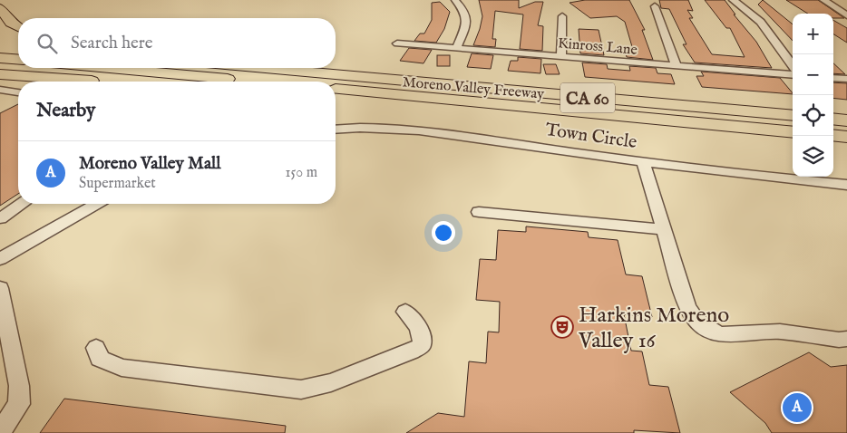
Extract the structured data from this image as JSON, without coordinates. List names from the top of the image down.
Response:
{
  "streets": {
    "highway": ["Moreno Valley Freeway", "CA 60"],
    "street": ["Kinross Lane", "Town Circle"]
  },
  "places": {
    "theatre": ["Harkins Moreno Valley 16"]
  },
  "page": {
    "map_buttons": ["+", "−"],
    "search": "Search here",
    "heading": "Nearby",
    "list": [
      {
        "mark": "A",
        "name": "Moreno Valley Mall",
        "note": "Supermarket",
        "value": "150 m"
      }
    ],
    "pins": "A"
  }
}
